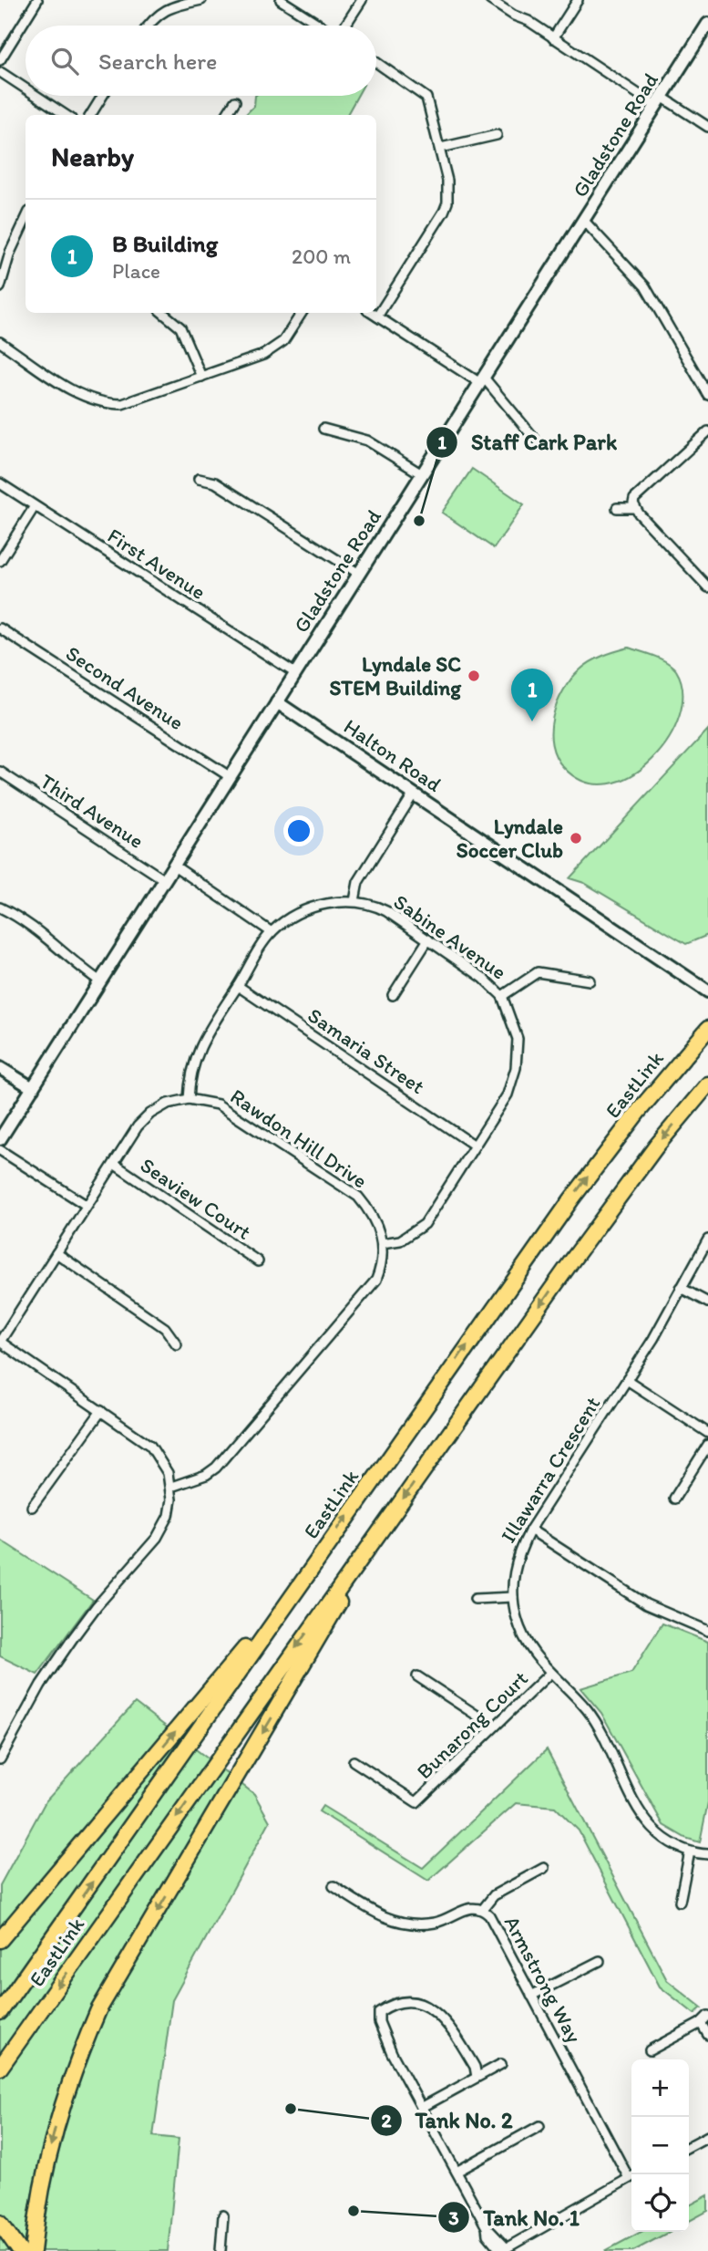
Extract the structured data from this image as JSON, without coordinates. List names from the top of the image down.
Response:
{
  "streets": {
    "highway": ["EastLink"],
    "main road": ["Gladstone Road", "Halton Road"],
    "street": [
      "First Avenue",
      "Second Avenue",
      "Third Avenue",
      "Sabine Avenue",
      "Samaria Street",
      "Rawdon Hill Drive",
      "Seaview Court",
      "Illawarra Crescent",
      "Bunarong Court",
      "Armstrong Way"
    ]
  },
  "crossings": [
    ["Gladstone Road", "First Avenue"],
    ["Gladstone Road", "Second Avenue"],
    ["Gladstone Road", "Halton Road"],
    ["Gladstone Road", "Third Avenue"],
    ["Sabine Avenue", "Samaria Street"],
    ["Sabine Avenue", "Rawdon Hill Drive"],
    ["Illawarra Crescent", "Bunarong Court"]
  ],
  "places": [
    "Staff Cark Park",
    "Lyndale SC STEM Building",
    "Lyndale Soccer Club",
    "Tank No. 2",
    "Tank No. 1"
  ],
  "page": {
    "search": "Search here",
    "heading": "Nearby",
    "list": [
      {
        "mark": "1",
        "name": "B Building",
        "note": "Place",
        "value": "200 m"
      }
    ],
    "pins": "1",
    "map_buttons": ["+", "−"]
  }
}
